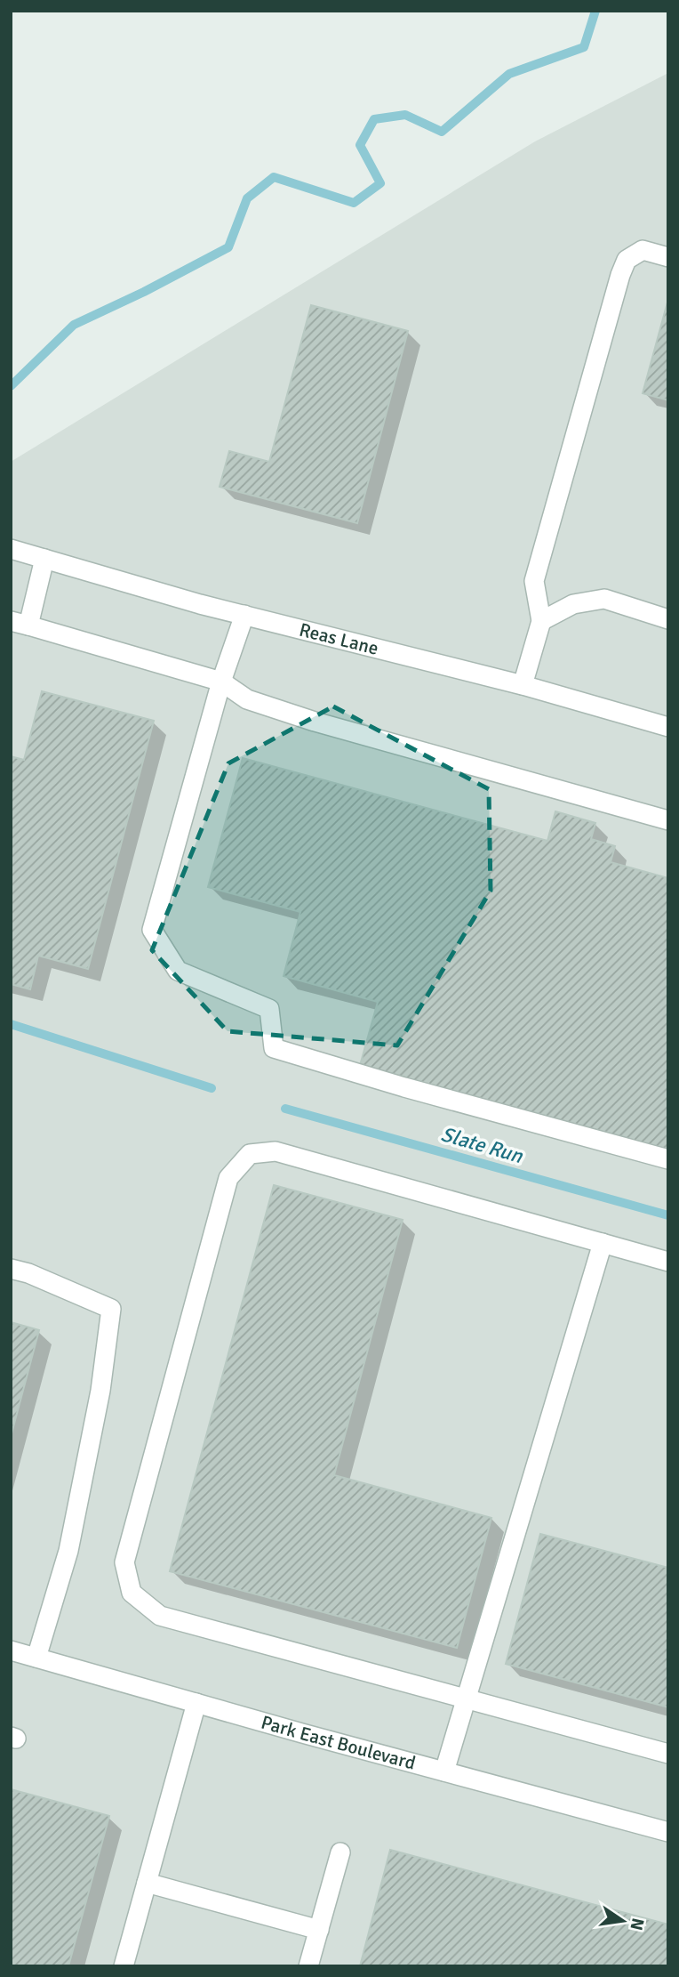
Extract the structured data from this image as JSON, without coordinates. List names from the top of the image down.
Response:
{
  "streets": {
    "street": ["Reas Lane", "Park East Boulevard"]
  },
  "water": ["Slate Run"],
  "north": "right"
}
